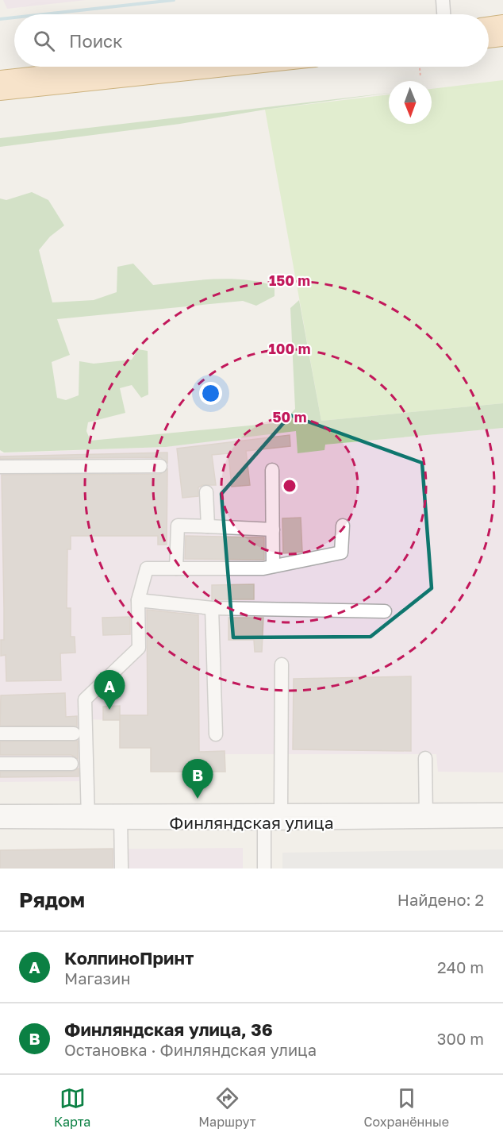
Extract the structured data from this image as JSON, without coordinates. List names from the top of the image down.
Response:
{
  "streets": {
    "street": ["Финляндская улица"]
  },
  "north": "bottom",
  "page": {
    "search": "Поиск",
    "pins": ["A", "B"],
    "heading": ["Рядом", "Найдено: 2"],
    "list": [
      {
        "mark": "A",
        "name": "КолпиноПринт",
        "note": "Магазин",
        "value": "240 m"
      },
      {
        "mark": "B",
        "name": "Финляндская улица, 36",
        "note": "Остановка · Финляндская улица",
        "value": "300 m"
      }
    ],
    "nav": ["Карта", "Маршрут", "Сохранённые"]
  },
  "rings": ["150 m", "100 m", "50 m"]
}
